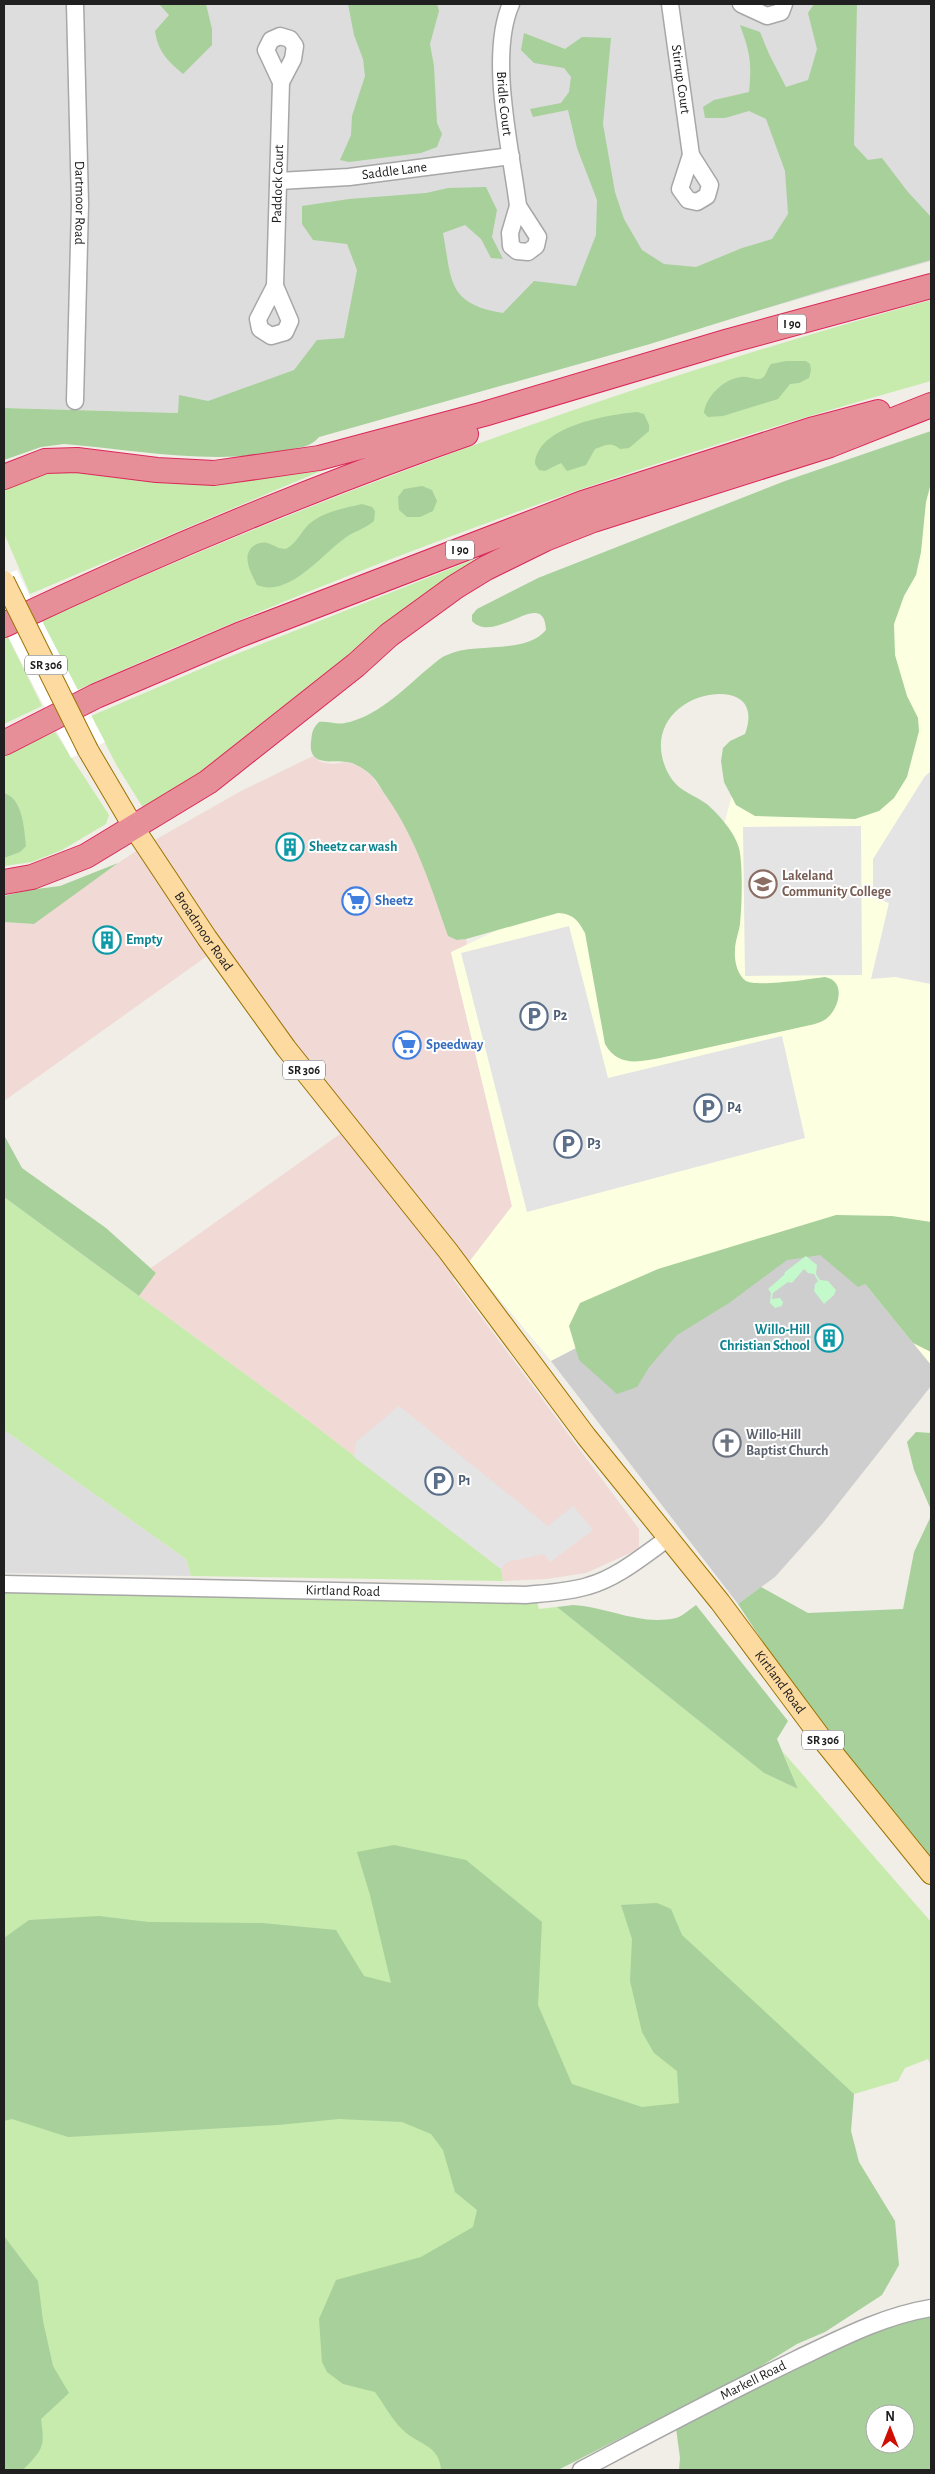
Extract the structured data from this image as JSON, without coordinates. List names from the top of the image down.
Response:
{
  "streets": {
    "highway": ["I 90"],
    "main road": ["SR 306", "Broadmoor Road", "Kirtland Road"],
    "street": [
      "Stirrup Court",
      "Bridle Court",
      "Saddle Lane",
      "Paddock Court",
      "Dartmoor Road",
      "Markell Road"
    ]
  },
  "crossings": [
    ["Bridle Court", "Saddle Lane"],
    ["Saddle Lane", "Paddock Court"],
    ["Broadmoor Road", "Kirtland Road"]
  ],
  "places": {
    "building": ["Sheetz car wash", "Empty", "Willo-Hill Christian School"],
    "school or university": ["Lakeland Community College"],
    "supermarket": ["Sheetz", "Speedway"],
    "parking": [
      "P2",
      "P4",
      "P3",
      "P1"
    ],
    "church": ["Willo-Hill Baptist Church"]
  },
  "north": "top"
}
